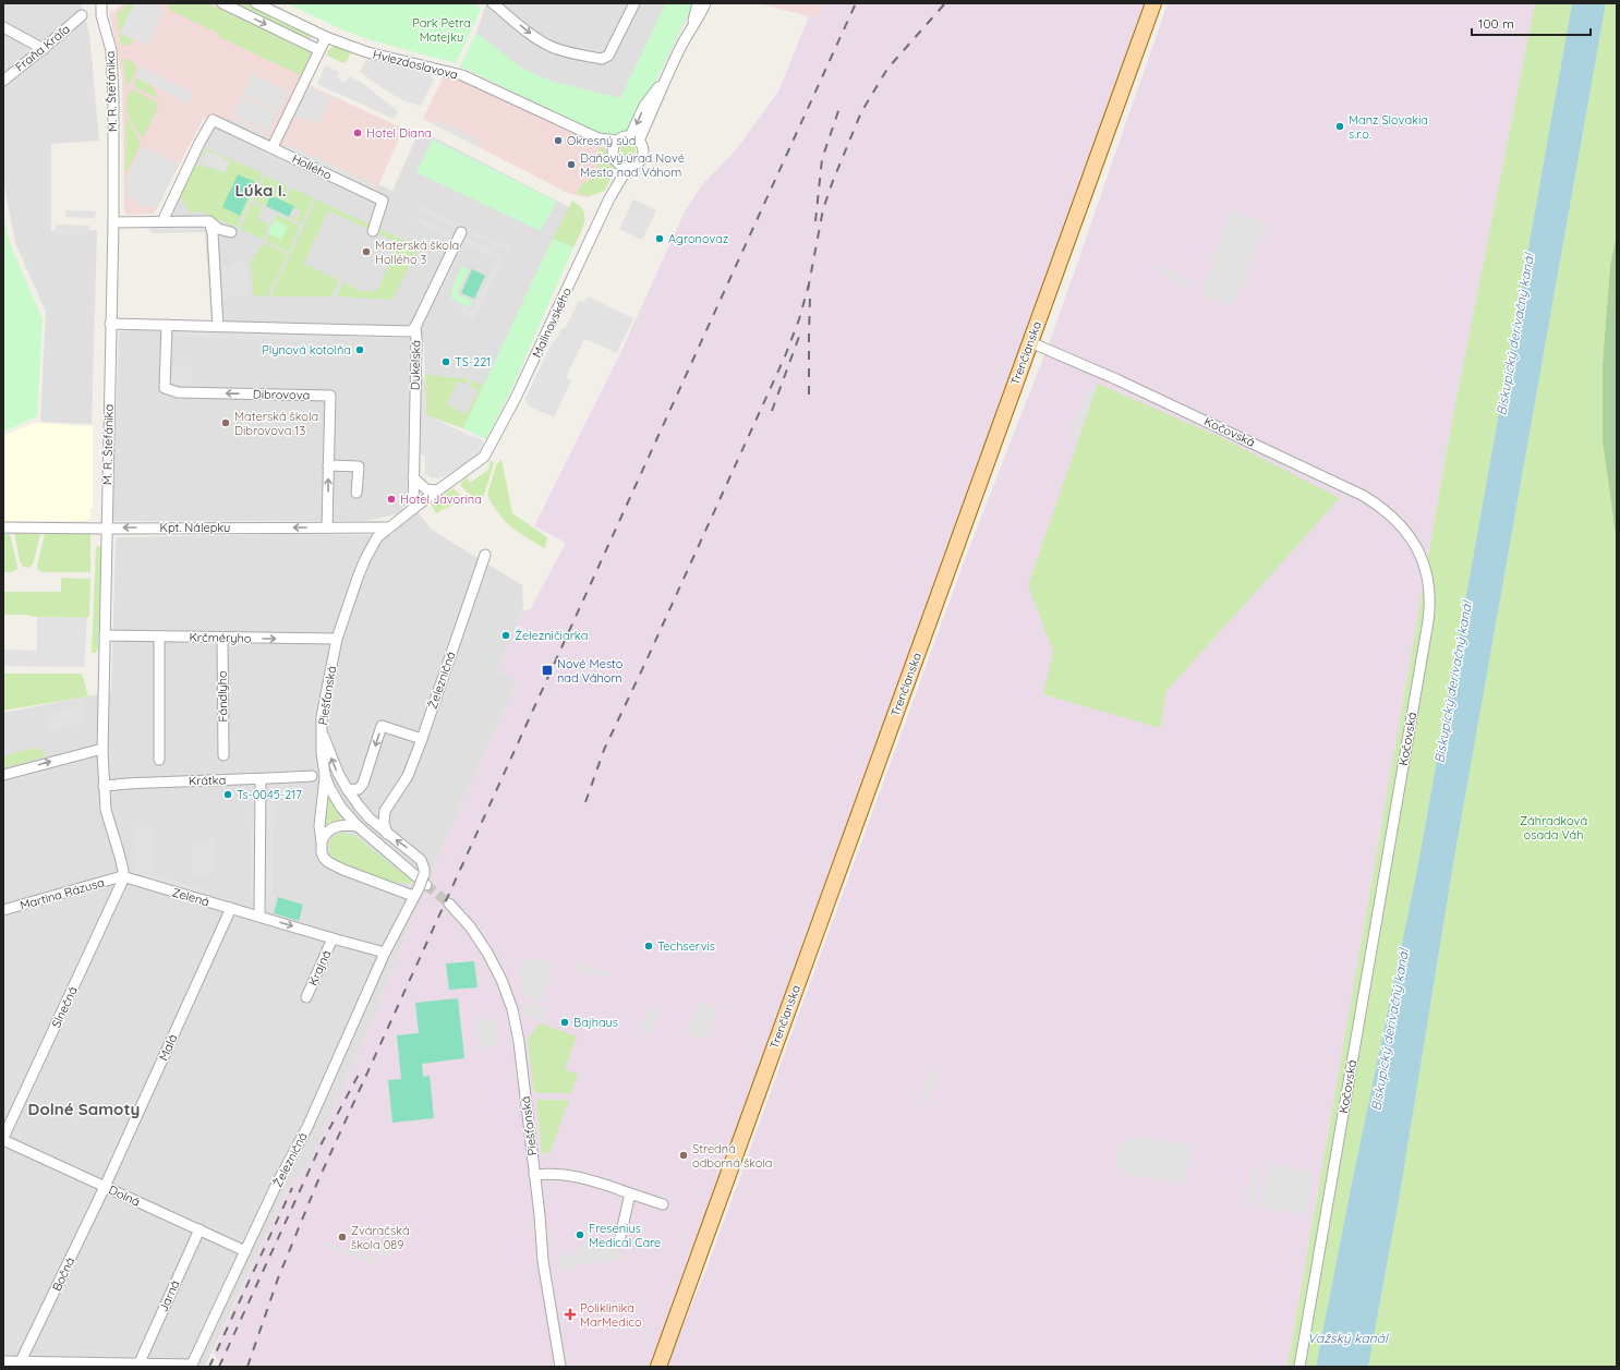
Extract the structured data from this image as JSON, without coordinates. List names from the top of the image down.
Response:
{
  "streets": {
    "main road": ["Trenčianska"],
    "street": [
      "Fraňa Kráľa",
      "Hviezdoslavova",
      "M. R. Štefánika",
      "Hollého",
      "Malinovského",
      "Dukelská",
      "Dibrovova",
      "Kočovská",
      "Kpt. Nálepku",
      "Krčméryho",
      "Železničná",
      "Piešťanská",
      "Fándlyho",
      "Krátka",
      "Martina Rázusa",
      "Zelená",
      "Krajná",
      "Slnečná",
      "Malá",
      "Dolná",
      "Bočná",
      "Jarná"
    ]
  },
  "crossings": [
    ["Hviezdoslavova", "Malinovského"],
    ["M. R. Štefánika", "Kpt. Nálepku"],
    ["M. R. Štefánika", "Krčméryho"],
    ["M. R. Štefánika", "Krátka"],
    ["M. R. Štefánika", "Martina Rázusa"],
    ["M. R. Štefánika", "Zelená"],
    ["M. R. Štefánika", "Slnečná"],
    ["Malinovského", "Piešťanská"],
    ["Trenčianska", "Kočovská"],
    ["Dukelská", "Piešťanská"],
    ["Dibrovova", "Kpt. Nálepku"],
    ["Kpt. Nálepku", "Piešťanská"],
    ["Krčméryho", "Piešťanská"],
    ["Krčméryho", "Fándlyho"],
    ["Železničná", "Piešťanská"],
    ["Železničná", "Zelená"],
    ["Železničná", "Dolná"],
    ["Martina Rázusa", "Zelená"],
    ["Martina Rázusa", "Slnečná"],
    ["Zelená", "Krajná"],
    ["Zelená", "Slnečná"],
    ["Zelená", "Malá"],
    ["Slnečná", "Dolná"],
    ["Malá", "Dolná"],
    ["Malá", "Bočná"],
    ["Dolná", "Bočná"],
    ["Dolná", "Jarná"]
  ],
  "one_way": ["Kpt. Nálepku", "Krčméryho"],
  "districts": ["Lúka I.", "Dolné Samoty"],
  "water": ["Biskupický derivačný kanál", "Važský kanál"],
  "parks": ["Park Petra Matejku", "Záhradková osada Váh"],
  "places": {
    "other": [
      "Manz Slovakia s.r.o.",
      "Hotel Diana",
      "Okresný súd",
      "Daňový úrad Nové Mesto nad Váhom",
      "Agronovaz",
      "Materská škola Hollého 3",
      "Plynová kotolňa",
      "TS-221",
      "Materská škola Dibrovova 13",
      "Hotel Javorina",
      "Železničiarka",
      "Ts-0045-217",
      "Techservis",
      "Bajhaus",
      "Stredná odborná škola",
      "Fresenius Medical Care",
      "Zváračská škola 089"
    ],
    "transit": ["Nové Mesto nad Váhom"],
    "health": ["Poliklinika MarMedico"]
  },
  "scale_bar": "100 m"
}
